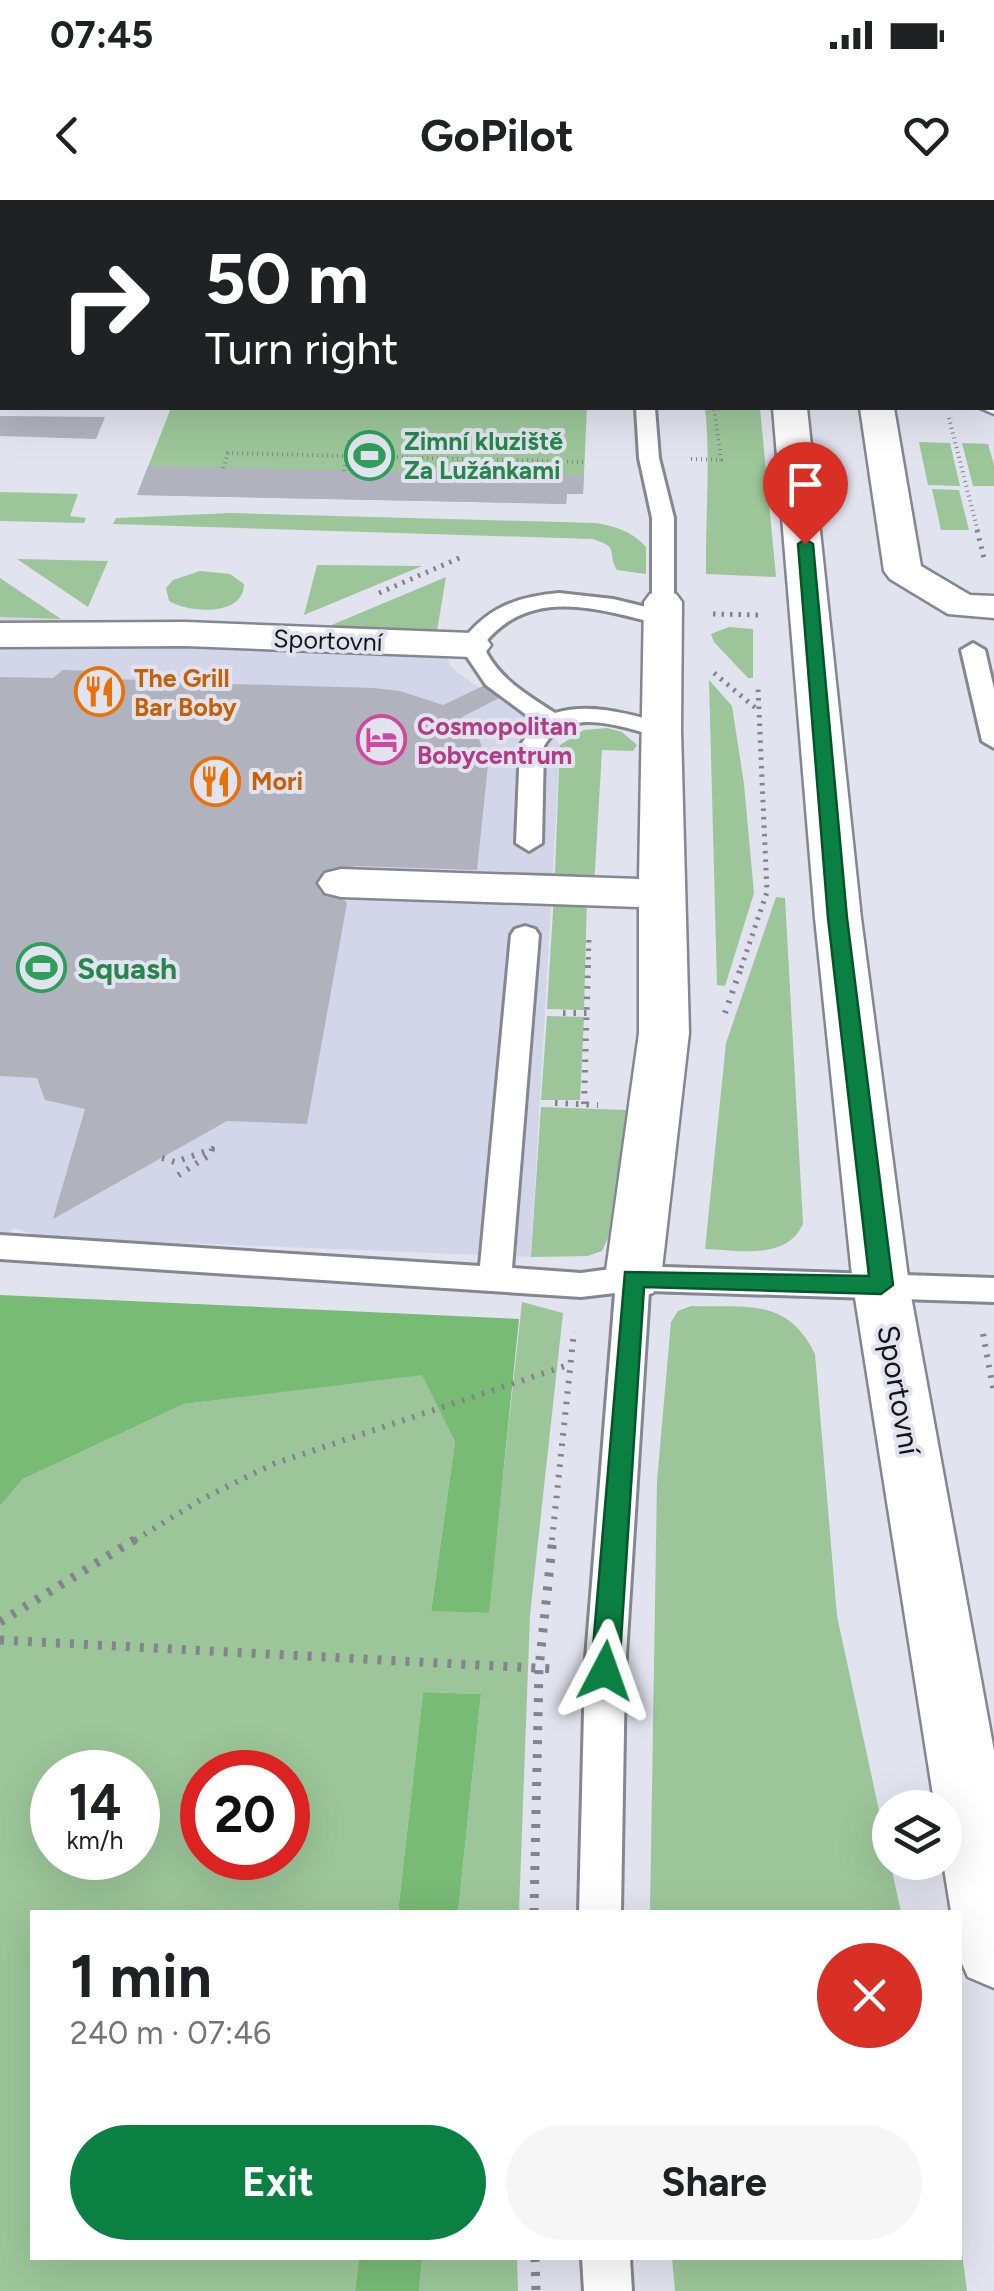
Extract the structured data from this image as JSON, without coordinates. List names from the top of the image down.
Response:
{
  "streets": {
    "street": ["Sportovní"]
  },
  "places": {
    "sports": ["Zimní kluziště Za Lužánkami", "Squash"],
    "restaurant": ["The Grill Bar Boby", "Mori"],
    "hotel": ["Cosmopolitan Bobycentrum"]
  },
  "page": {
    "status": "07:45",
    "header": "GoPilot",
    "turn": ["50 m", "Turn right"],
    "speed": "14 km/h",
    "limit": "20",
    "heading": ["1 min", "240 m · 07:46"],
    "buttons": ["Exit", "Share"]
  }
}
